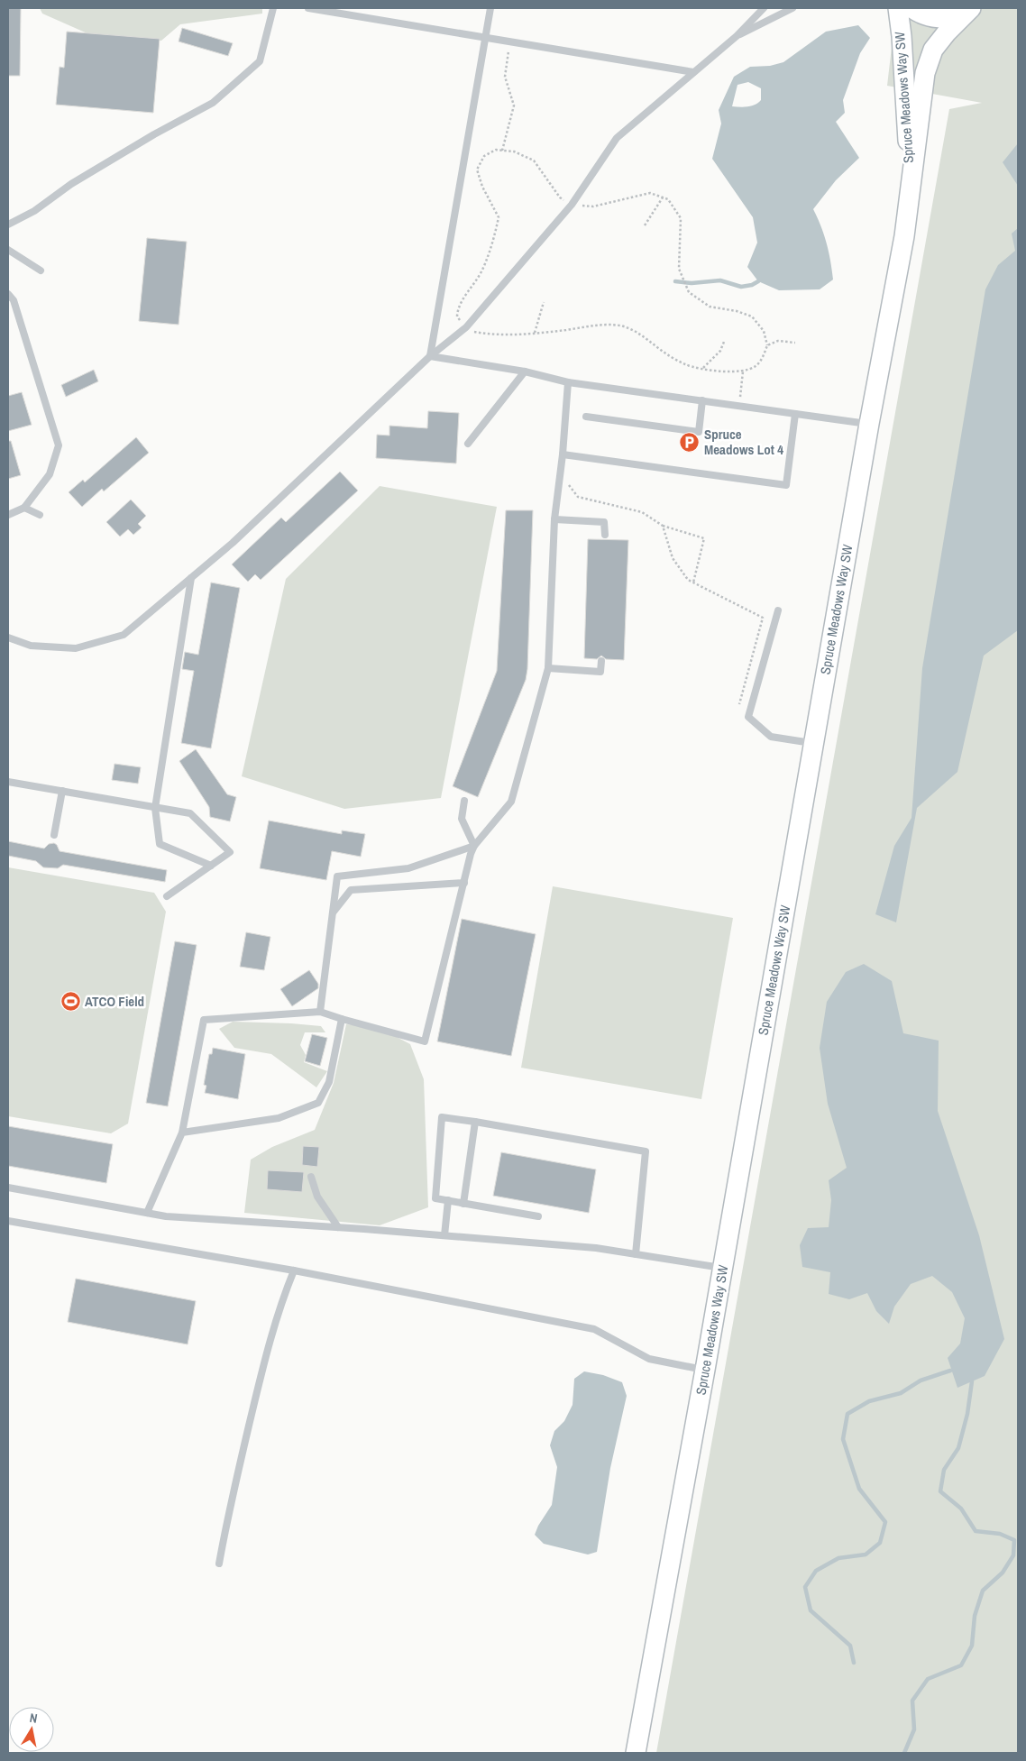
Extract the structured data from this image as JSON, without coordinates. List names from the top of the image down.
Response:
{
  "streets": {
    "main road": ["Spruce Meadows Way SW"]
  },
  "places": {
    "parking": ["Spruce Meadows Lot 4"],
    "sports": ["ATCO Field"]
  },
  "north": "top"
}
